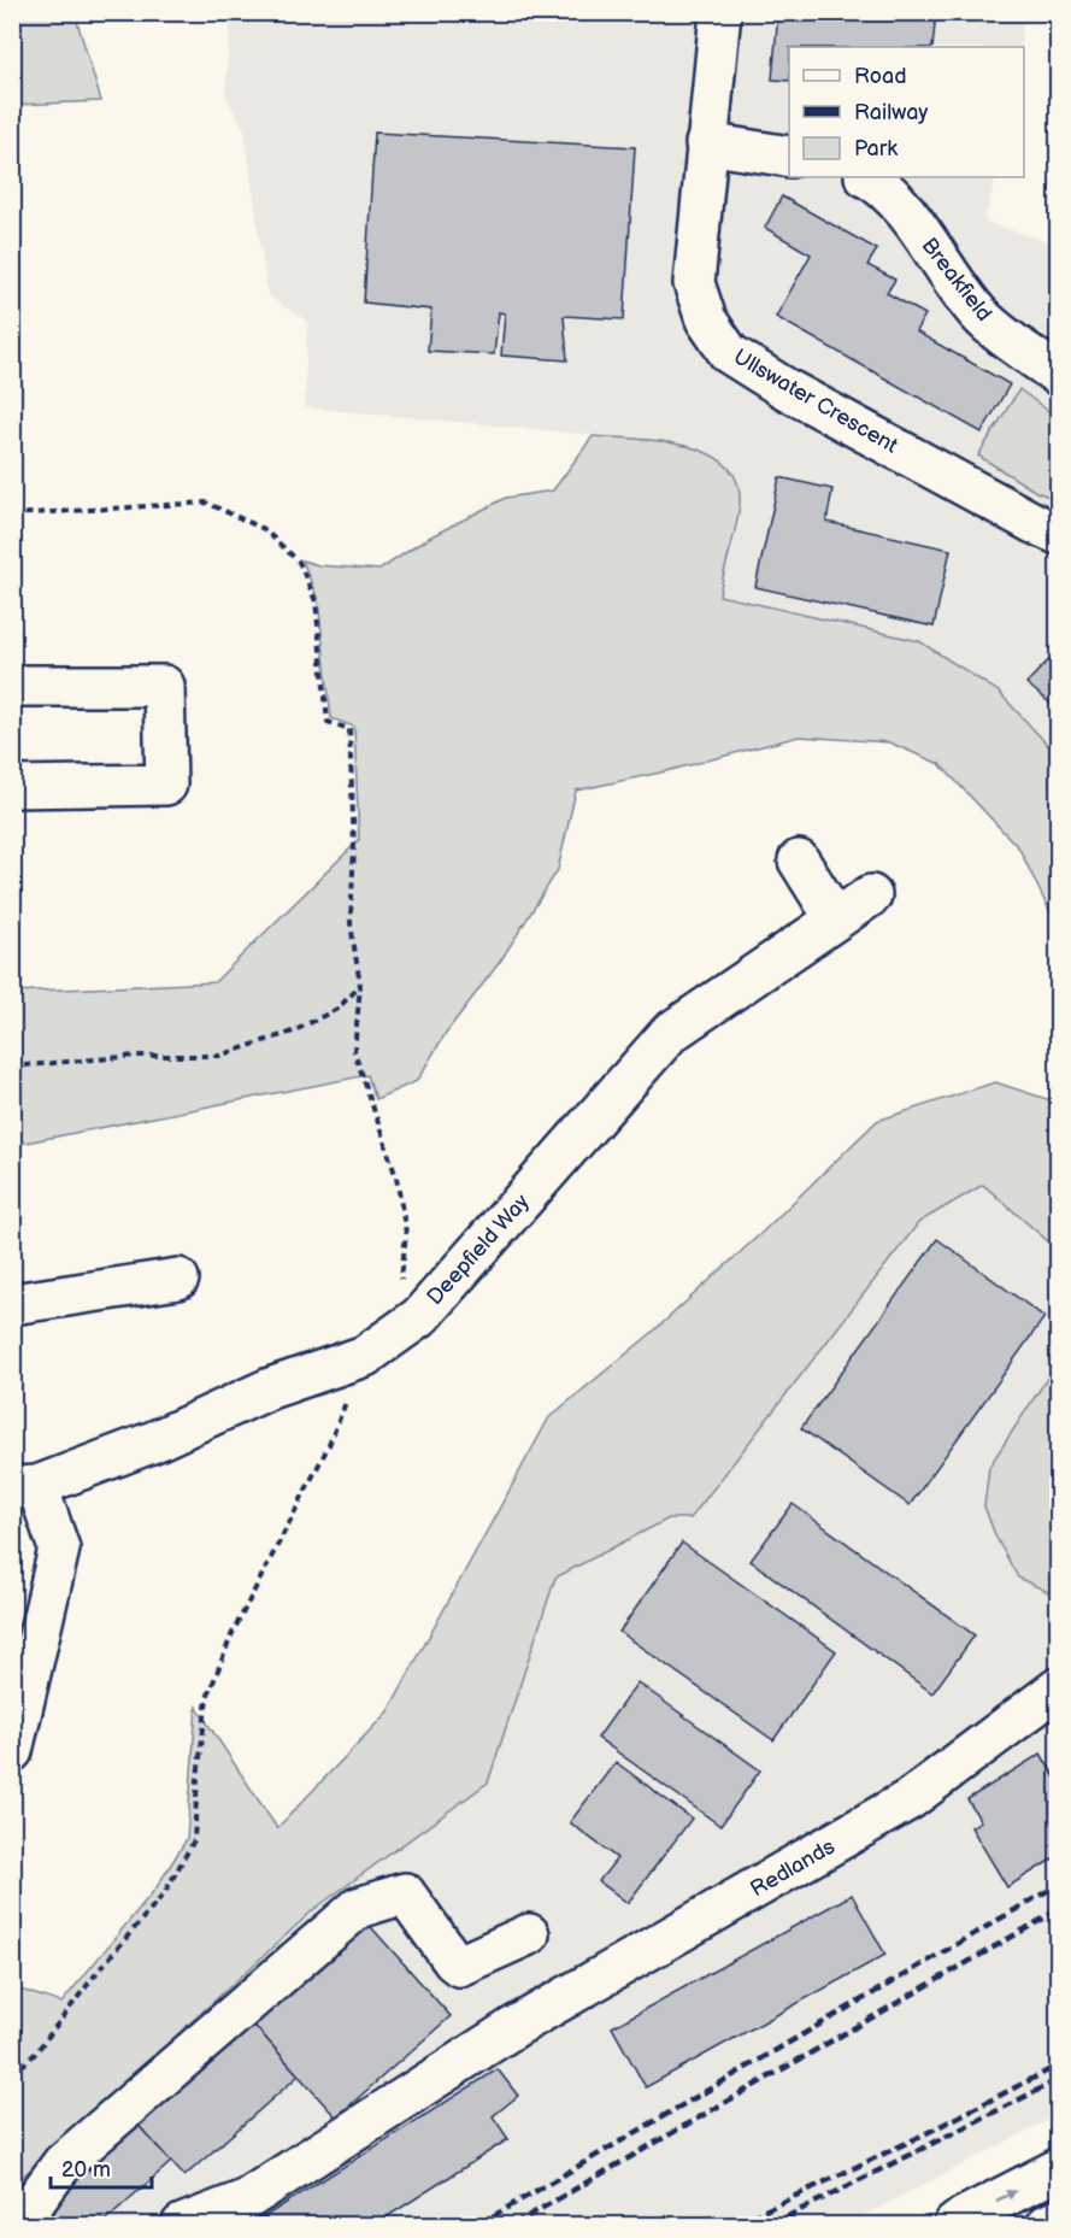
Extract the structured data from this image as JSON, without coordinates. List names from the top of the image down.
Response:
{
  "streets": {
    "main road": [
      "Breakfield",
      "Ullswater Crescent",
      "Deepfield Way",
      "Redlands"
    ]
  },
  "legend": ["Road", "Railway", "Park"],
  "scale_bar": "20 m"
}
